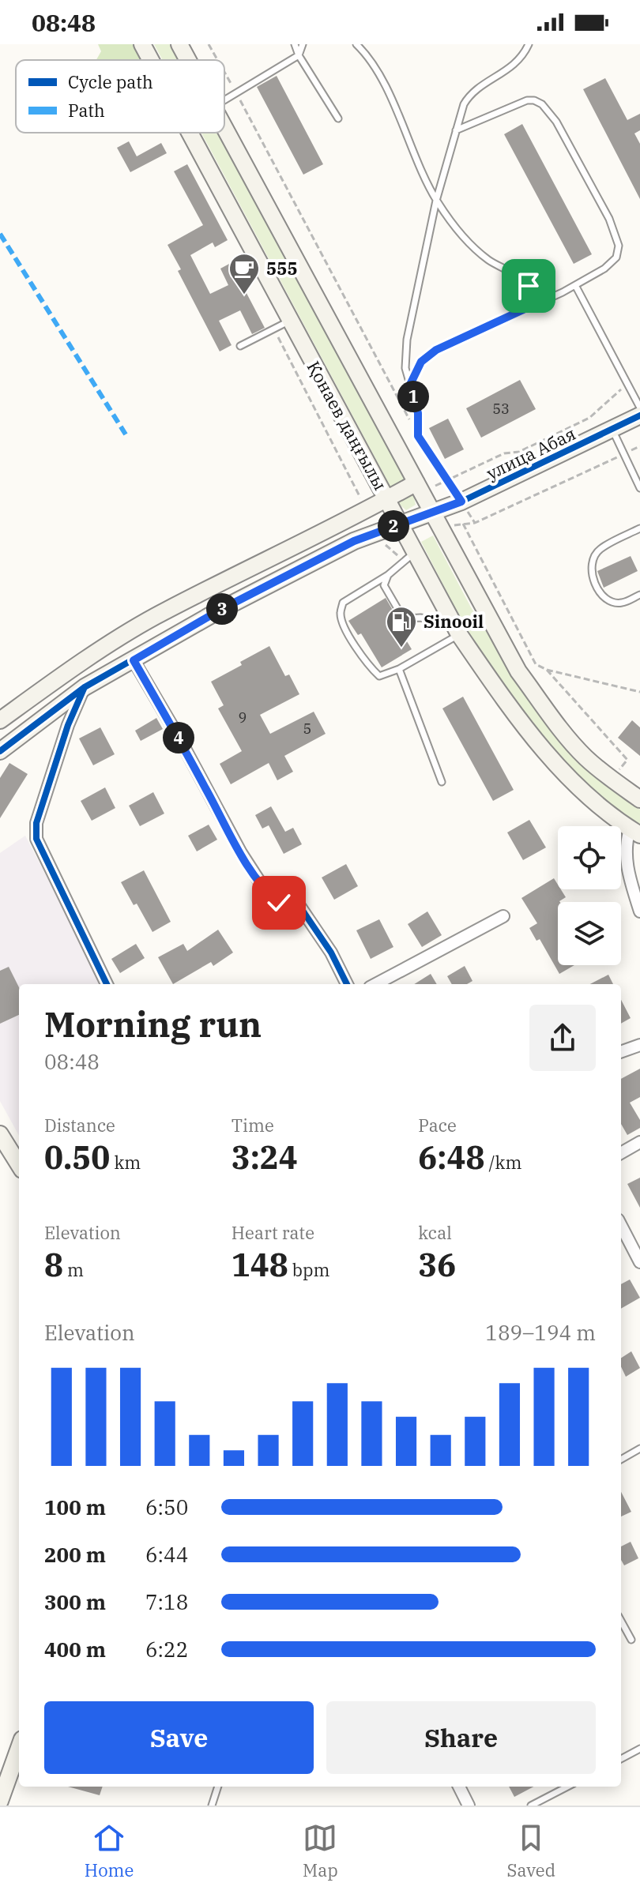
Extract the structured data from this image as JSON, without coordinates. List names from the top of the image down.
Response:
{
  "streets": {
    "main road": ["Қонаев даңғылы", "улица Абая"]
  },
  "crossings": [
    ["Қонаев даңғылы", "улица Абая"]
  ],
  "places": {
    "cafe": ["555"],
    "fuel station": ["Sinooil"]
  },
  "house_numbers": ["53", "9", "5"],
  "legend": ["Cycle path", "Path"],
  "page": {
    "status": "08:48",
    "pins": [
      "1",
      "2",
      "3",
      "4"
    ],
    "heading": ["Morning run", "08:48"],
    "stats": [
      ["Distance", "0.50 km"],
      ["Time", "3:24"],
      ["Pace", "6:48 /km"],
      ["Elevation", "8 m"],
      ["Heart rate", "148 bpm"],
      ["kcal", "36"]
    ],
    "chart": ["Elevation", "189–194 m"],
    "list": [
      {
        "name": "100 m",
        "note": "6:50"
      },
      {
        "name": "200 m",
        "note": "6:44"
      },
      {
        "name": "300 m",
        "note": "7:18"
      },
      {
        "name": "400 m",
        "note": "6:22"
      }
    ],
    "buttons": ["Save", "Share"],
    "tabs": ["Home", "Map", "Saved"]
  }
}
